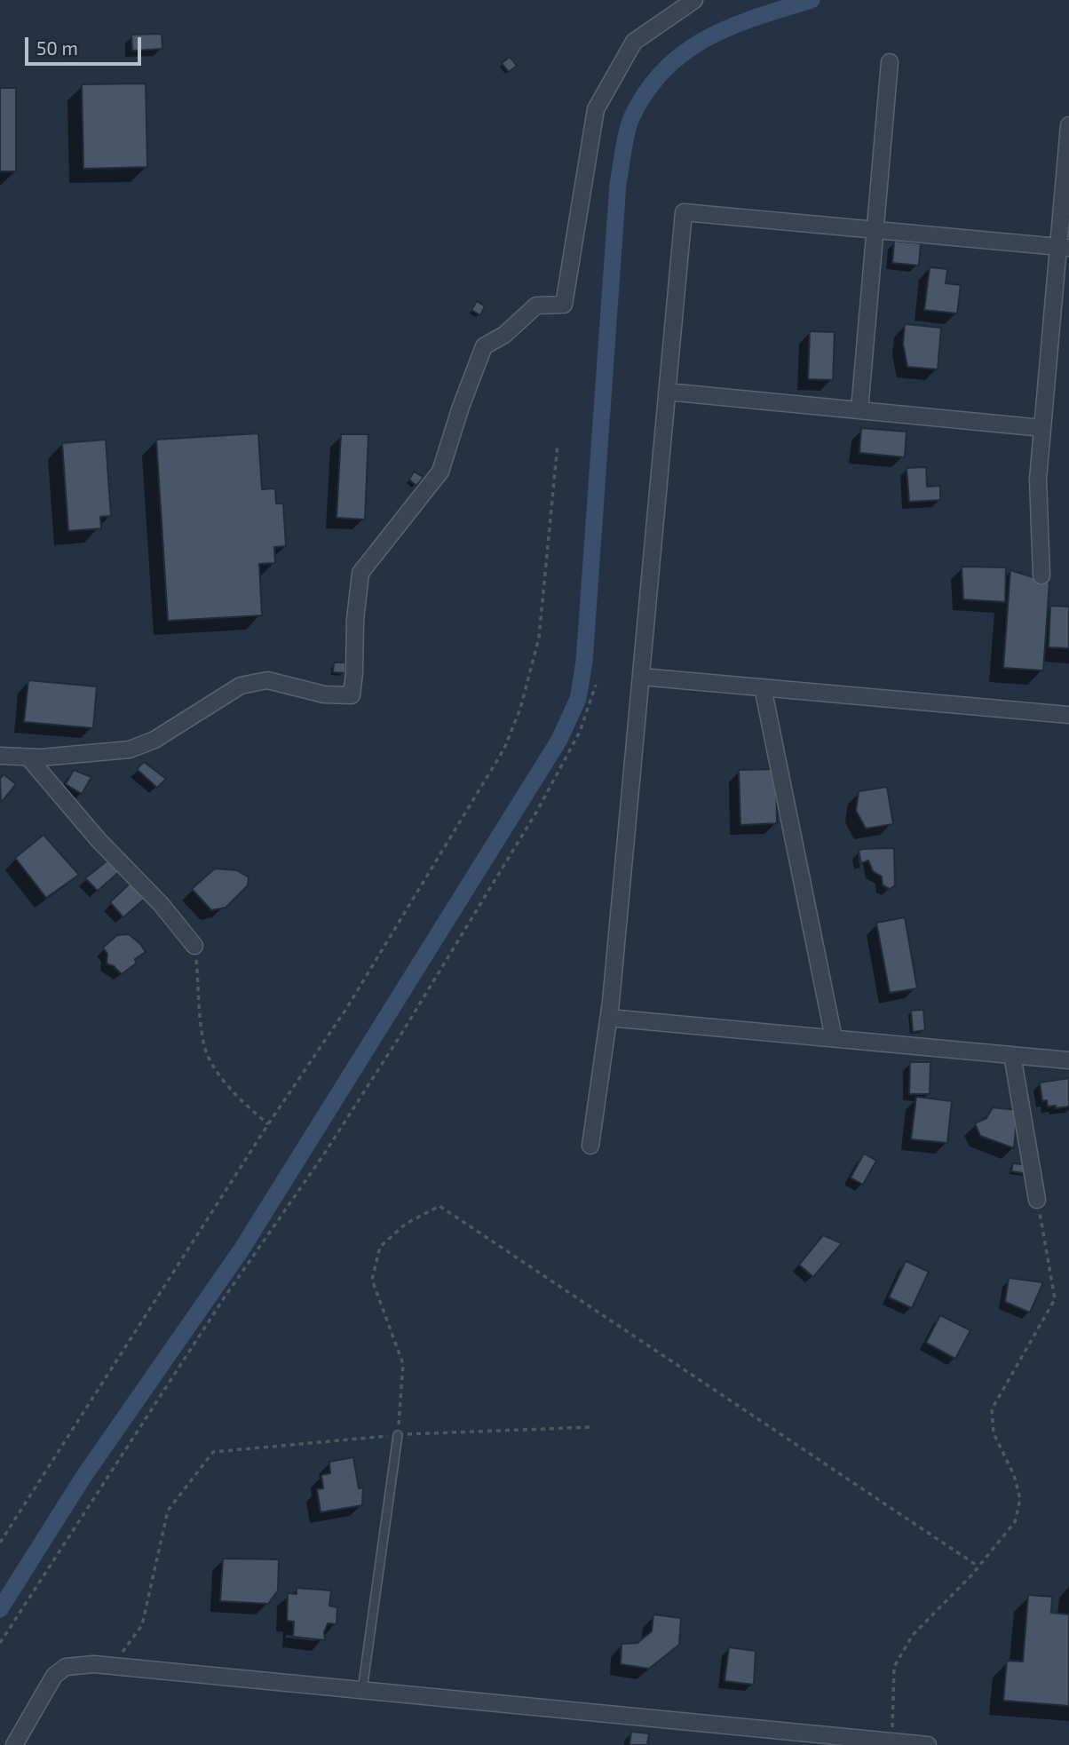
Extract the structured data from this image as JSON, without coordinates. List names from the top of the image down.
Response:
{
  "scale_bar": "50 m"
}
